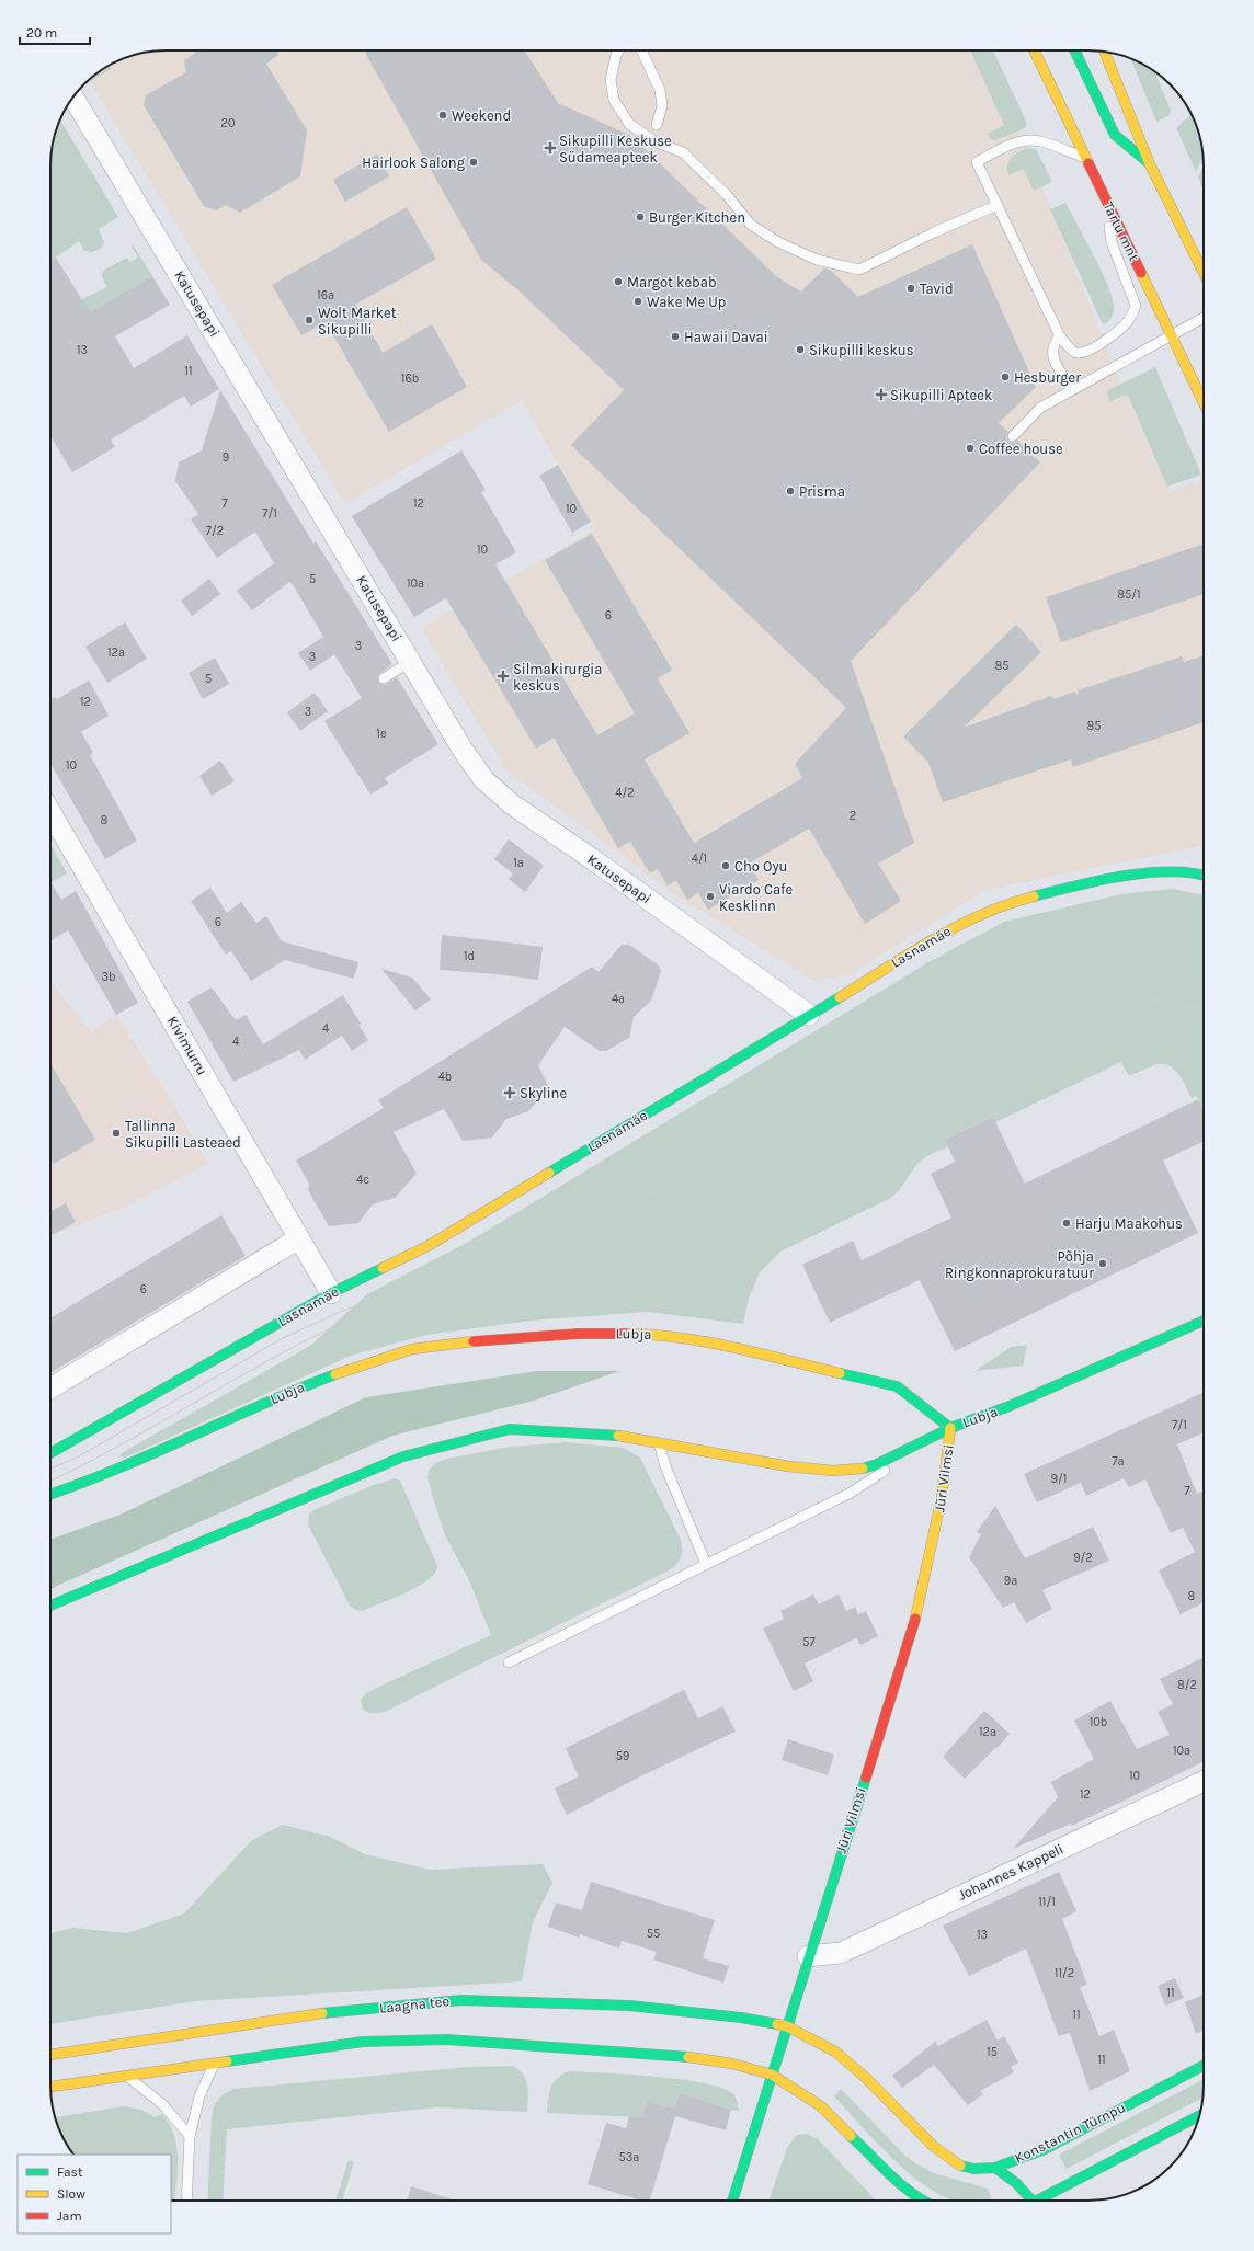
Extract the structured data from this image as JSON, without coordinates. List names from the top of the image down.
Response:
{
  "streets": {
    "street": [
      "Tartu mnt",
      "Katusepapi",
      "Lasnamäe",
      "Kivimurru",
      "Lubja",
      "Jüri Vilmsi",
      "Johannes Kappeli",
      "Laagna tee",
      "Konstantin Türnpu"
    ]
  },
  "crossings": [
    ["Katusepapi", "Lasnamäe"],
    ["Lasnamäe", "Kivimurru"],
    ["Lubja", "Jüri Vilmsi"],
    ["Jüri Vilmsi", "Johannes Kappeli"],
    ["Jüri Vilmsi", "Laagna tee"],
    ["Jüri Vilmsi", "Konstantin Türnpu"],
    ["Laagna tee", "Konstantin Türnpu"]
  ],
  "places": {
    "other": [
      "Weekend",
      "Hairlook Salong",
      "Burger Kitchen",
      "Margot kebab",
      "Tavid",
      "Wake Me Up",
      "Wolt Market Sikupilli",
      "Hawaii Davai",
      "Sikupilli keskus",
      "Hesburger",
      "Coffee house",
      "Prisma",
      "Cho Oyu",
      "Viardo Cafe Kesklinn",
      "Tallinna Sikupilli Lasteaed",
      "Harju Maakohus",
      "Põhja Ringkonnaprokuratuur"
    ],
    "health": [
      "Sikupilli Keskuse Südameapteek",
      "Sikupilli Apteek",
      "Silmakirurgia keskus",
      "Skyline"
    ]
  },
  "house_numbers": [
    "20",
    "16a",
    "13",
    "11",
    "16b",
    "9",
    "7",
    "12",
    "10",
    "7/1",
    "7/2",
    "10",
    "5",
    "10a",
    "85/1",
    "6",
    "3",
    "12a",
    "3",
    "85",
    "5",
    "12",
    "3",
    "85",
    "1e",
    "10",
    "4/2",
    "2",
    "8",
    "4/1",
    "1a",
    "6",
    "1d",
    "3b",
    "4a",
    "4",
    "4",
    "4b",
    "4c",
    "6",
    "7/1",
    "7a",
    "9/1",
    "7",
    "9/2",
    "9a",
    "8",
    "57",
    "8/2",
    "10b",
    "12a",
    "10a",
    "59",
    "10",
    "12",
    "11/1",
    "55",
    "13",
    "11/2",
    "11",
    "11",
    "15",
    "11",
    "53a"
  ],
  "legend": ["Fast", "Slow", "Jam"],
  "scale_bar": "20 m"
}
